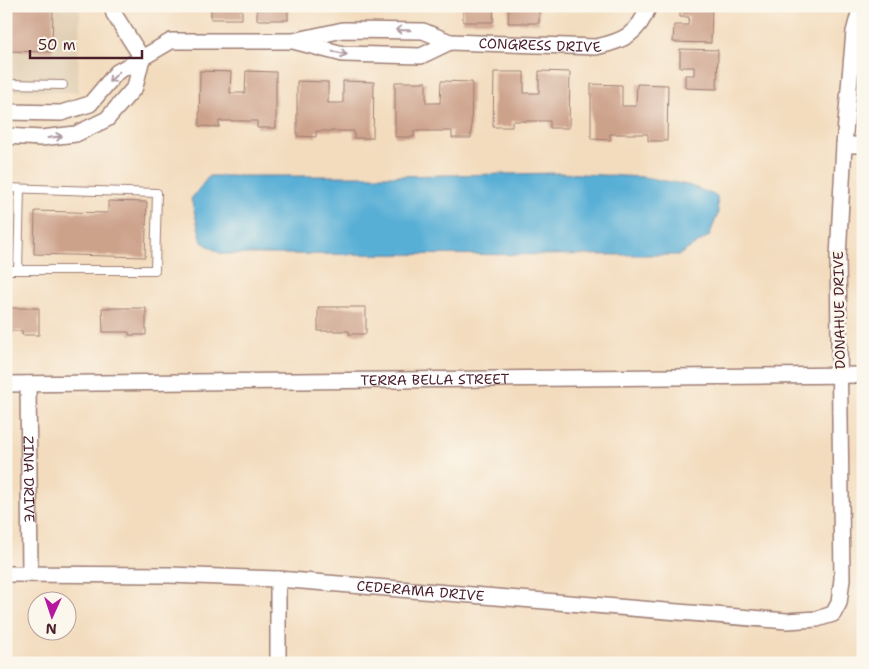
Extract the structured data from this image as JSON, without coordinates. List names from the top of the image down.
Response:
{
  "streets": {
    "street": [
      "CONGRESS DRIVE",
      "DONAHUE DRIVE",
      "TERRA BELLA STREET",
      "ZINA DRIVE",
      "CEDERAMA DRIVE"
    ]
  },
  "crossings": [
    ["DONAHUE DRIVE", "TERRA BELLA STREET"],
    ["DONAHUE DRIVE", "CEDERAMA DRIVE"],
    ["TERRA BELLA STREET", "ZINA DRIVE"],
    ["ZINA DRIVE", "CEDERAMA DRIVE"]
  ],
  "scale_bar": "50 m",
  "north": "bottom"
}
